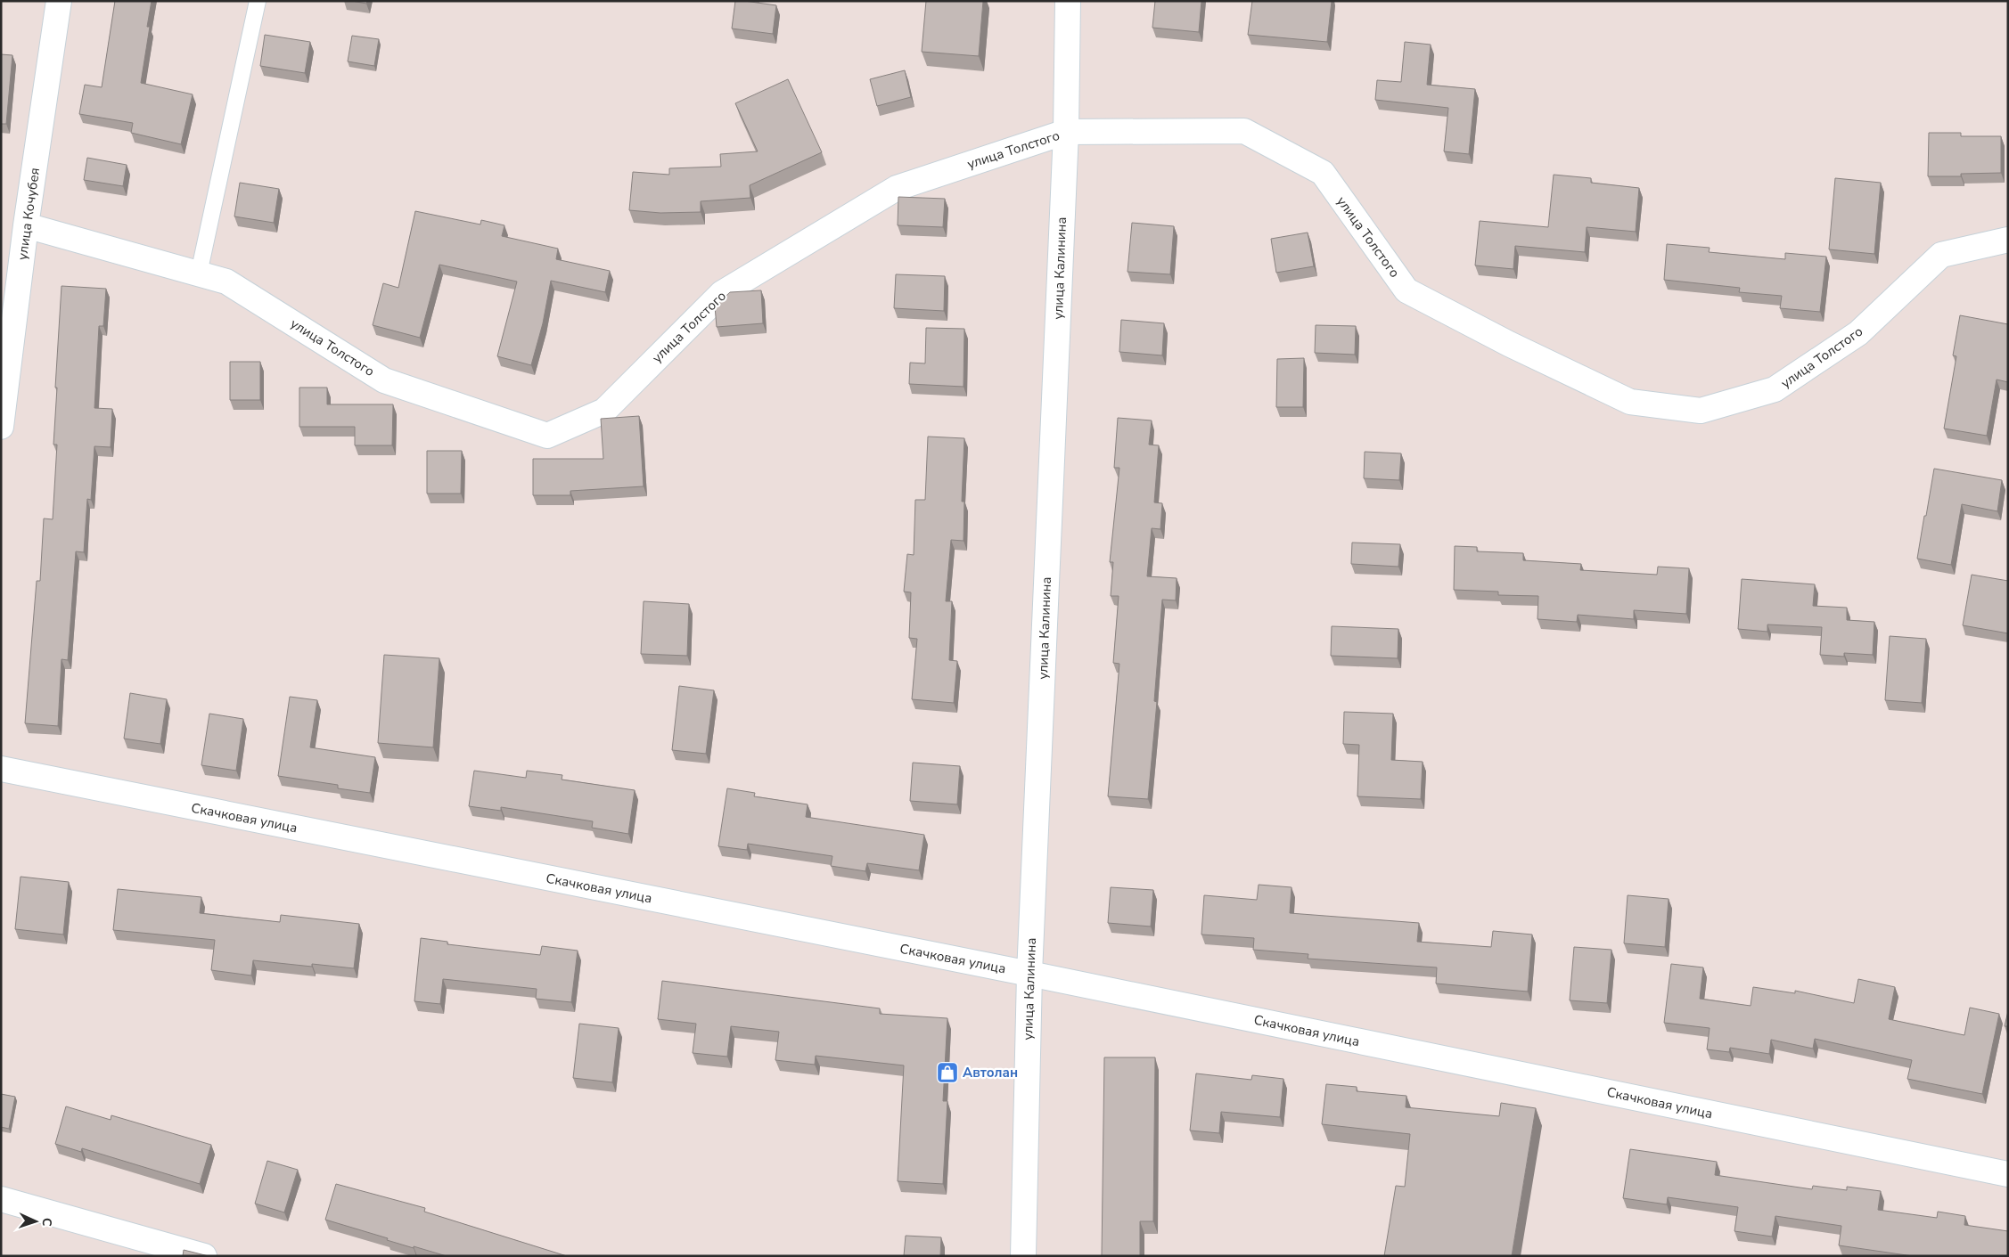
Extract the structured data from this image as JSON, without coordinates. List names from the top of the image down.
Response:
{
  "streets": {
    "street": [
      "улица Толстого",
      "улица Кочубея",
      "улица Калинина",
      "Скачковая улица"
    ]
  },
  "crossings": [
    ["улица Толстого", "улица Кочубея"],
    ["улица Толстого", "улица Калинина"],
    ["улица Калинина", "Скачковая улица"]
  ],
  "places": {
    "shop": ["Автолан"]
  },
  "north": "right"
}
